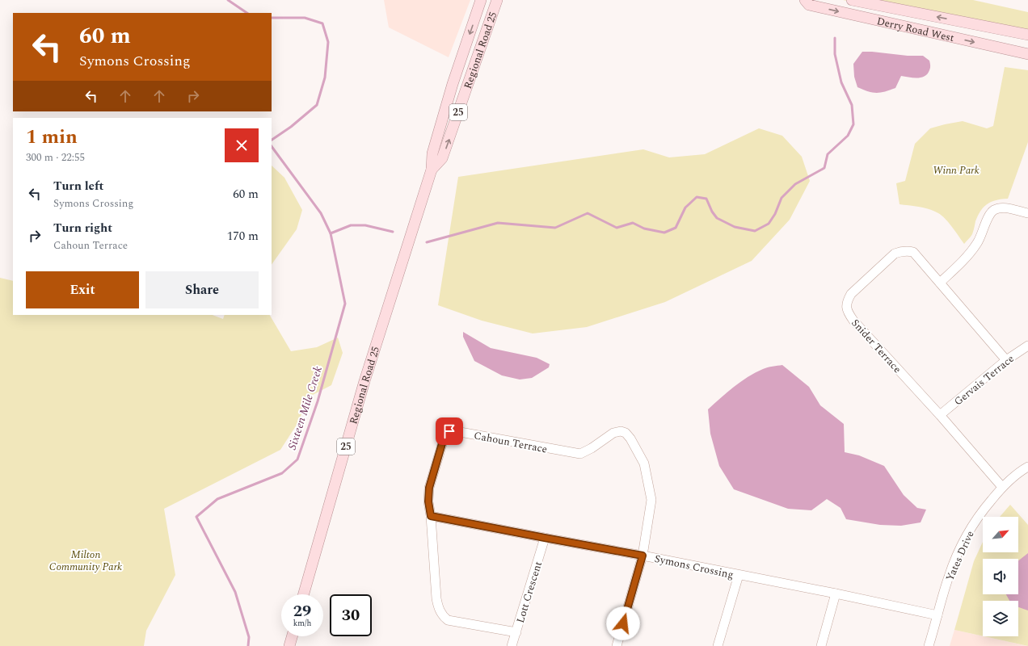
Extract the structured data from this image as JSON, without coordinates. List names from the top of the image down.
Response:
{
  "streets": {
    "main road": ["Derry Road West", "Regional Road 25", "25"],
    "street": [
      "Snider Terrace",
      "Gervais Terrace",
      "Cahoun Terrace",
      "Yates Drive",
      "Symons Crossing",
      "Lott Crescent"
    ]
  },
  "crossings": [
    ["Snider Terrace", "Gervais Terrace"],
    ["Snider Terrace", "Yates Drive"],
    ["Cahoun Terrace", "Symons Crossing"],
    ["Cahoun Terrace", "Lott Crescent"],
    ["Yates Drive", "Symons Crossing"],
    ["Symons Crossing", "Lott Crescent"]
  ],
  "water": ["Sixteen Mile Creek"],
  "parks": ["Winn Park", "Milton Community Park"],
  "north": "top right",
  "page": {
    "turn": ["60 m", "Symons Crossing"],
    "heading": ["1 min", "300 m · 22:55"],
    "list": [
      {
        "name": "Turn left",
        "note": "Symons Crossing",
        "value": "60 m"
      },
      {
        "name": "Turn right",
        "note": "Cahoun Terrace",
        "value": "170 m"
      }
    ],
    "buttons": ["Exit", "Share"],
    "speed": "29 km/h",
    "limit": "30"
  }
}
